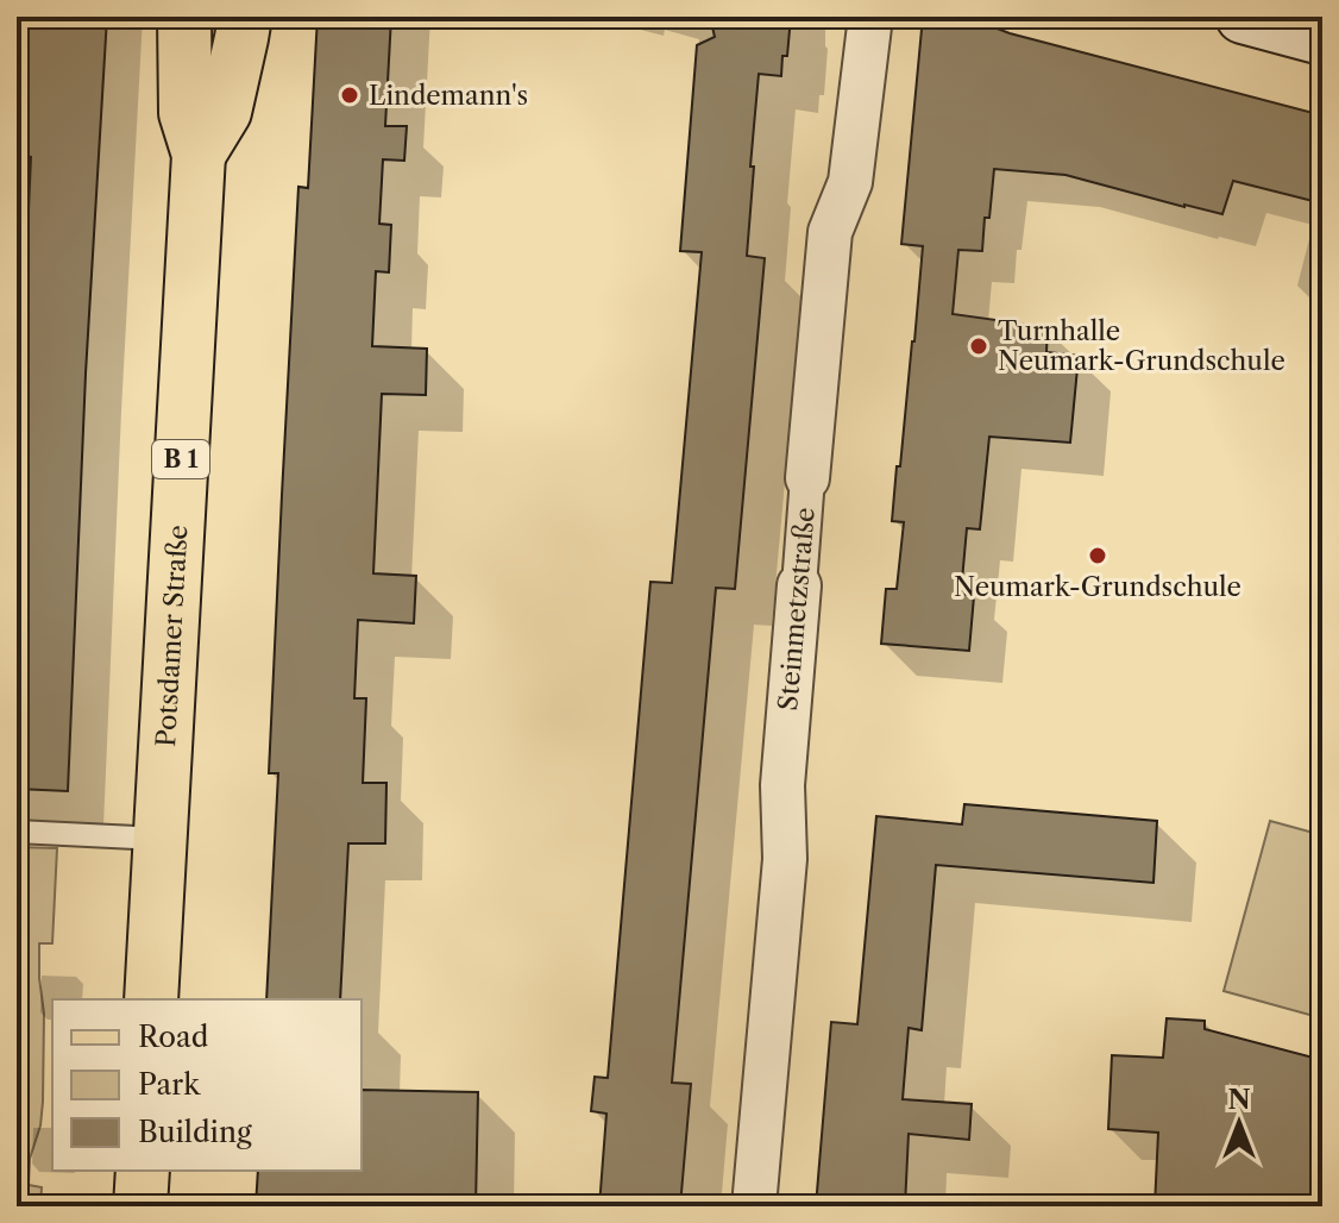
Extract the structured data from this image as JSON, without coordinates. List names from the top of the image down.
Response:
{
  "streets": {
    "main road": ["B 1", "Potsdamer Straße"],
    "street": ["Steinmetzstraße"]
  },
  "places": ["Lindemann's", "Turnhalle Neumark-Grundschule", "Neumark-Grundschule"],
  "legend": ["Road", "Park", "Building"],
  "north": "top"
}
